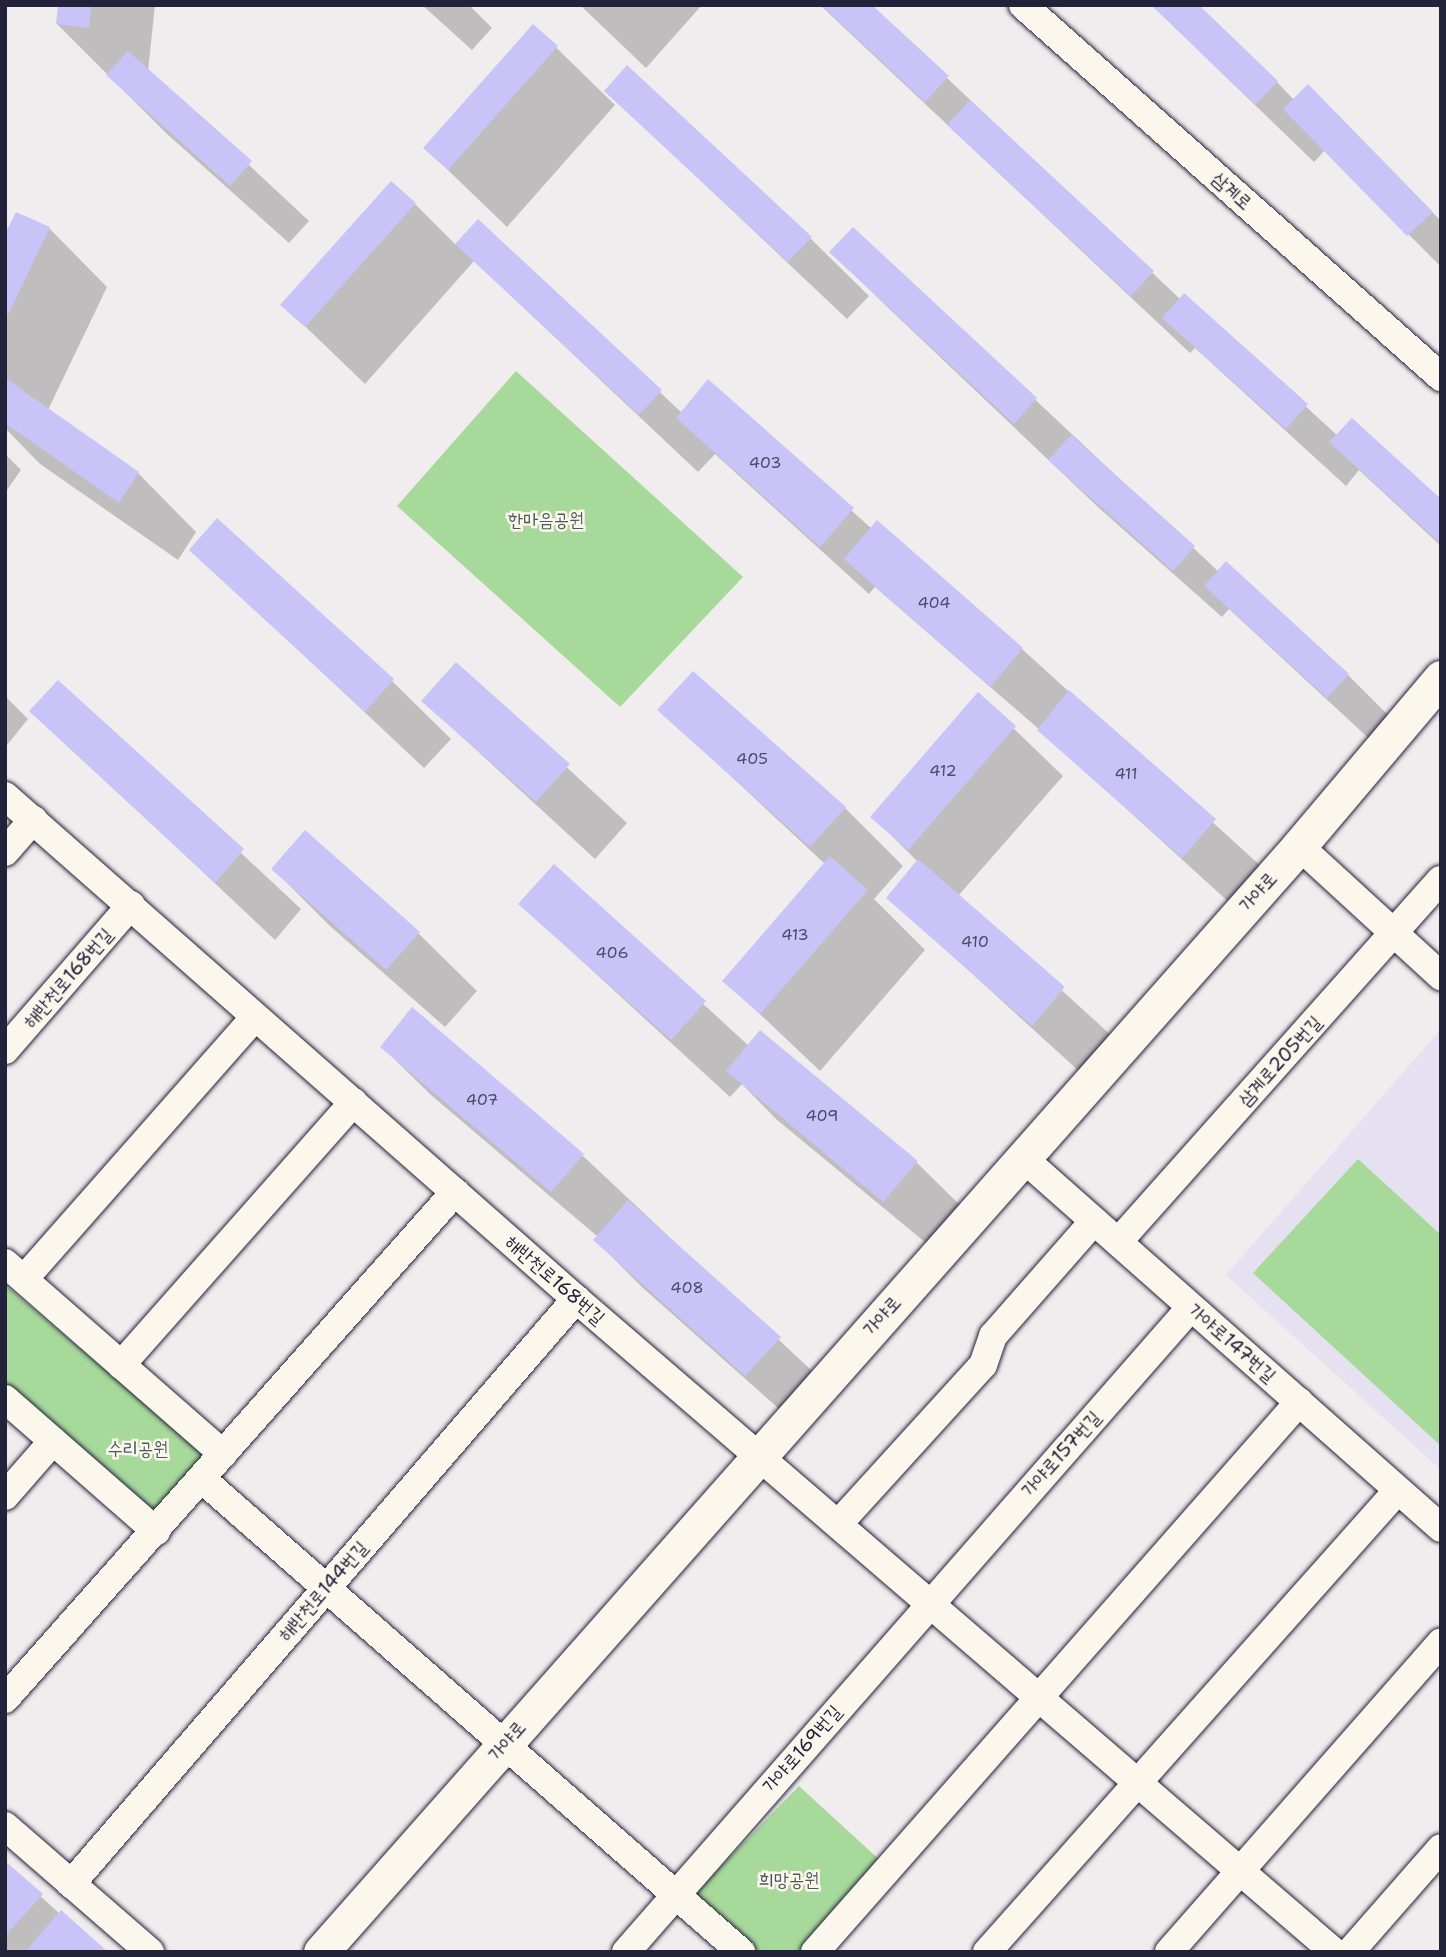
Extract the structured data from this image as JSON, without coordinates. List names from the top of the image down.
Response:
{
  "streets": {
    "main road": ["가야로"],
    "street": [
      "삼계로",
      "해반천로168번길",
      "삼계로205번길",
      "가야로147번길",
      "가야로157번길",
      "해반천로144번길",
      "가야로169번길"
    ]
  },
  "crossings": [
    ["가야로", "해반천로168번길"],
    ["가야로", "가야로147번길"],
    ["해반천로168번길", "해반천로144번길"],
    ["삼계로205번길", "가야로147번길"],
    ["가야로147번길", "가야로157번길"],
    ["가야로157번길", "가야로169번길"]
  ],
  "parks": ["한마음공원", "수리공원", "희망공원"],
  "house_numbers": [
    "403",
    "404",
    "405",
    "412",
    "411",
    "413",
    "410",
    "406",
    "407",
    "409",
    "408"
  ]
}
